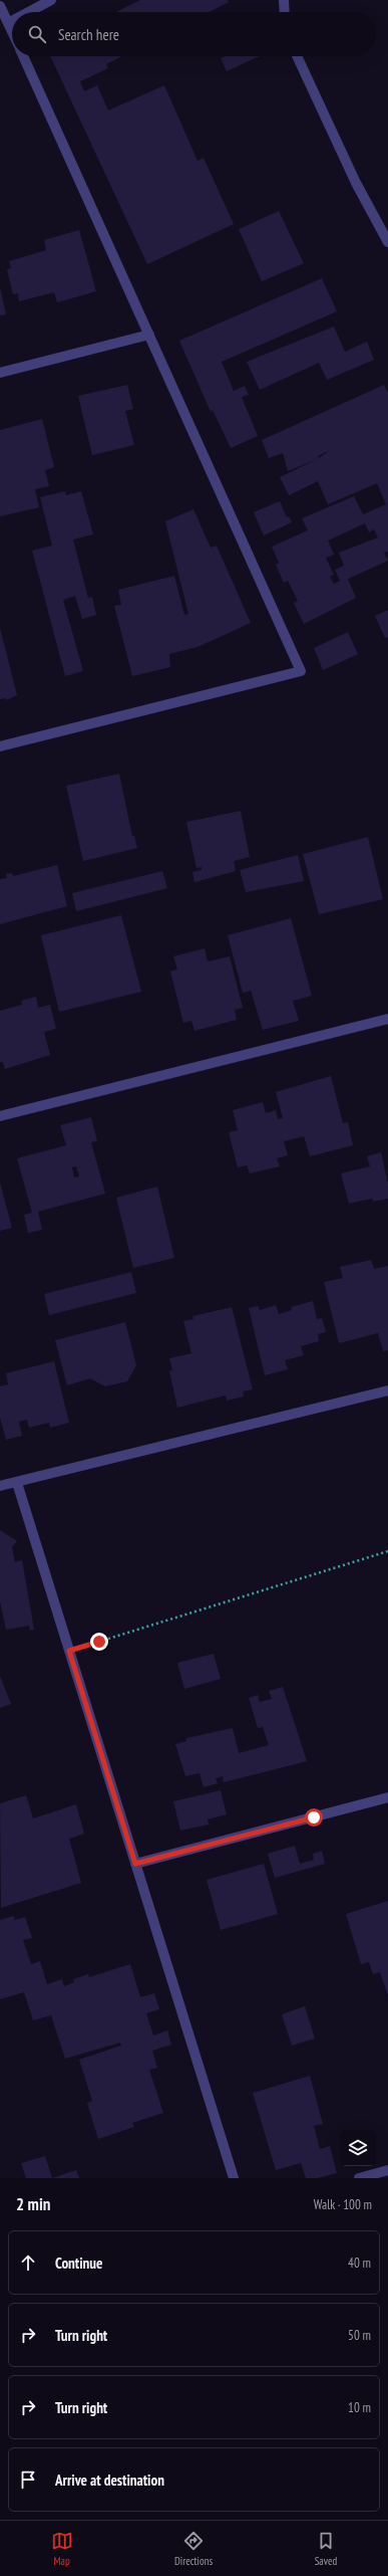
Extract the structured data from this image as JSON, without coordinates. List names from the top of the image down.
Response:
{
  "page": {
    "search": "Search here",
    "heading": ["2 min", "Walk · 100 m"],
    "list": [
      ["Continue", "40 m"],
      ["Turn right", "50 m"],
      ["Turn right", "10 m"],
      "Arrive at destination"
    ],
    "nav": ["Map", "Directions", "Saved"]
  }
}
